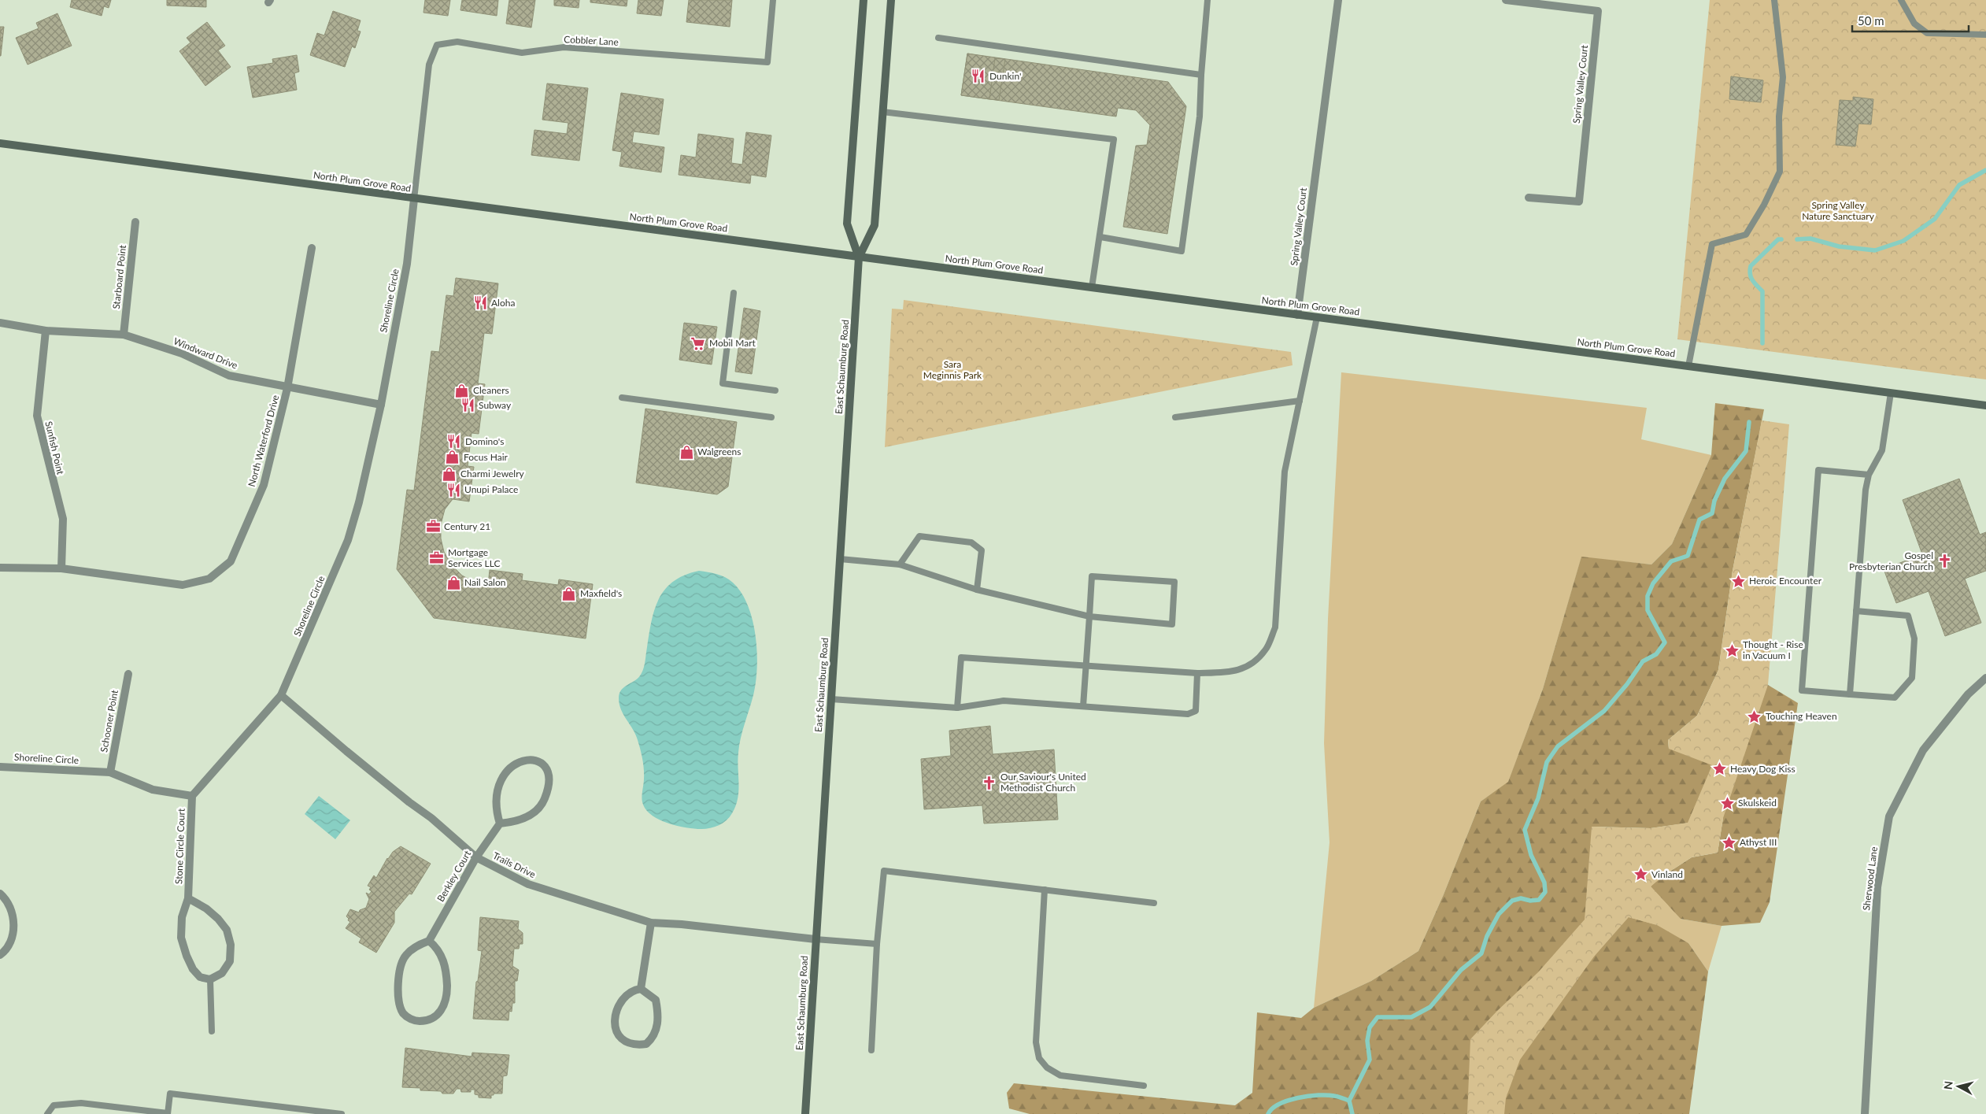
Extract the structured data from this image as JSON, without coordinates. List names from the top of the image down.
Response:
{
  "streets": {
    "street": [
      "Spring Valley Court",
      "North Plum Grove Road",
      "Starboard Point",
      "Shoreline Circle",
      "Windward Drive",
      "East Schaumburg Road",
      "North Waterford Drive",
      "Sunfish Point",
      "Schooner Point",
      "Stone Circle Court",
      "Trails Drive",
      "Berkley Court",
      "Sherwood Lane"
    ],
    "lane": ["Cobbler Lane"]
  },
  "crossings": [
    ["Cobbler Lane", "North Plum Grove Road"],
    ["Cobbler Lane", "Shoreline Circle"],
    ["Spring Valley Court", "North Plum Grove Road"],
    ["North Plum Grove Road", "Shoreline Circle"],
    ["North Plum Grove Road", "East Schaumburg Road"],
    ["Starboard Point", "Windward Drive"],
    ["Shoreline Circle", "Windward Drive"],
    ["Shoreline Circle", "Schooner Point"],
    ["Shoreline Circle", "Stone Circle Court"],
    ["Shoreline Circle", "Trails Drive"],
    ["Windward Drive", "North Waterford Drive"],
    ["Windward Drive", "Sunfish Point"],
    ["East Schaumburg Road", "Trails Drive"],
    ["North Waterford Drive", "Sunfish Point"],
    ["Trails Drive", "Berkley Court"]
  ],
  "parks": ["Spring Valley Nature Sanctuary", "Sara Meginnis Park"],
  "places": {
    "restaurant": [
      "Dunkin'",
      "Aloha",
      "Subway",
      "Domino's",
      "Unupi Palace"
    ],
    "supermarket": ["Mobil Mart"],
    "shop": [
      "Cleaners",
      "Walgreens",
      "Focus Hair",
      "Charmi Jewelry",
      "Nail Salon",
      "Maxfield's"
    ],
    "office": ["Century 21", "Mortgage Services LLC"],
    "church": ["Gospel Presbyterian Church", "Our Saviour's United Methodist Church"],
    "place": [
      "Heroic Encounter",
      "Thought - Rise in Vacuum I",
      "Touching Heaven",
      "Heavy Dog Kiss",
      "Skulskeid",
      "Athyst III",
      "Vinland"
    ]
  },
  "scale_bar": "50 m",
  "north": "left"
}
